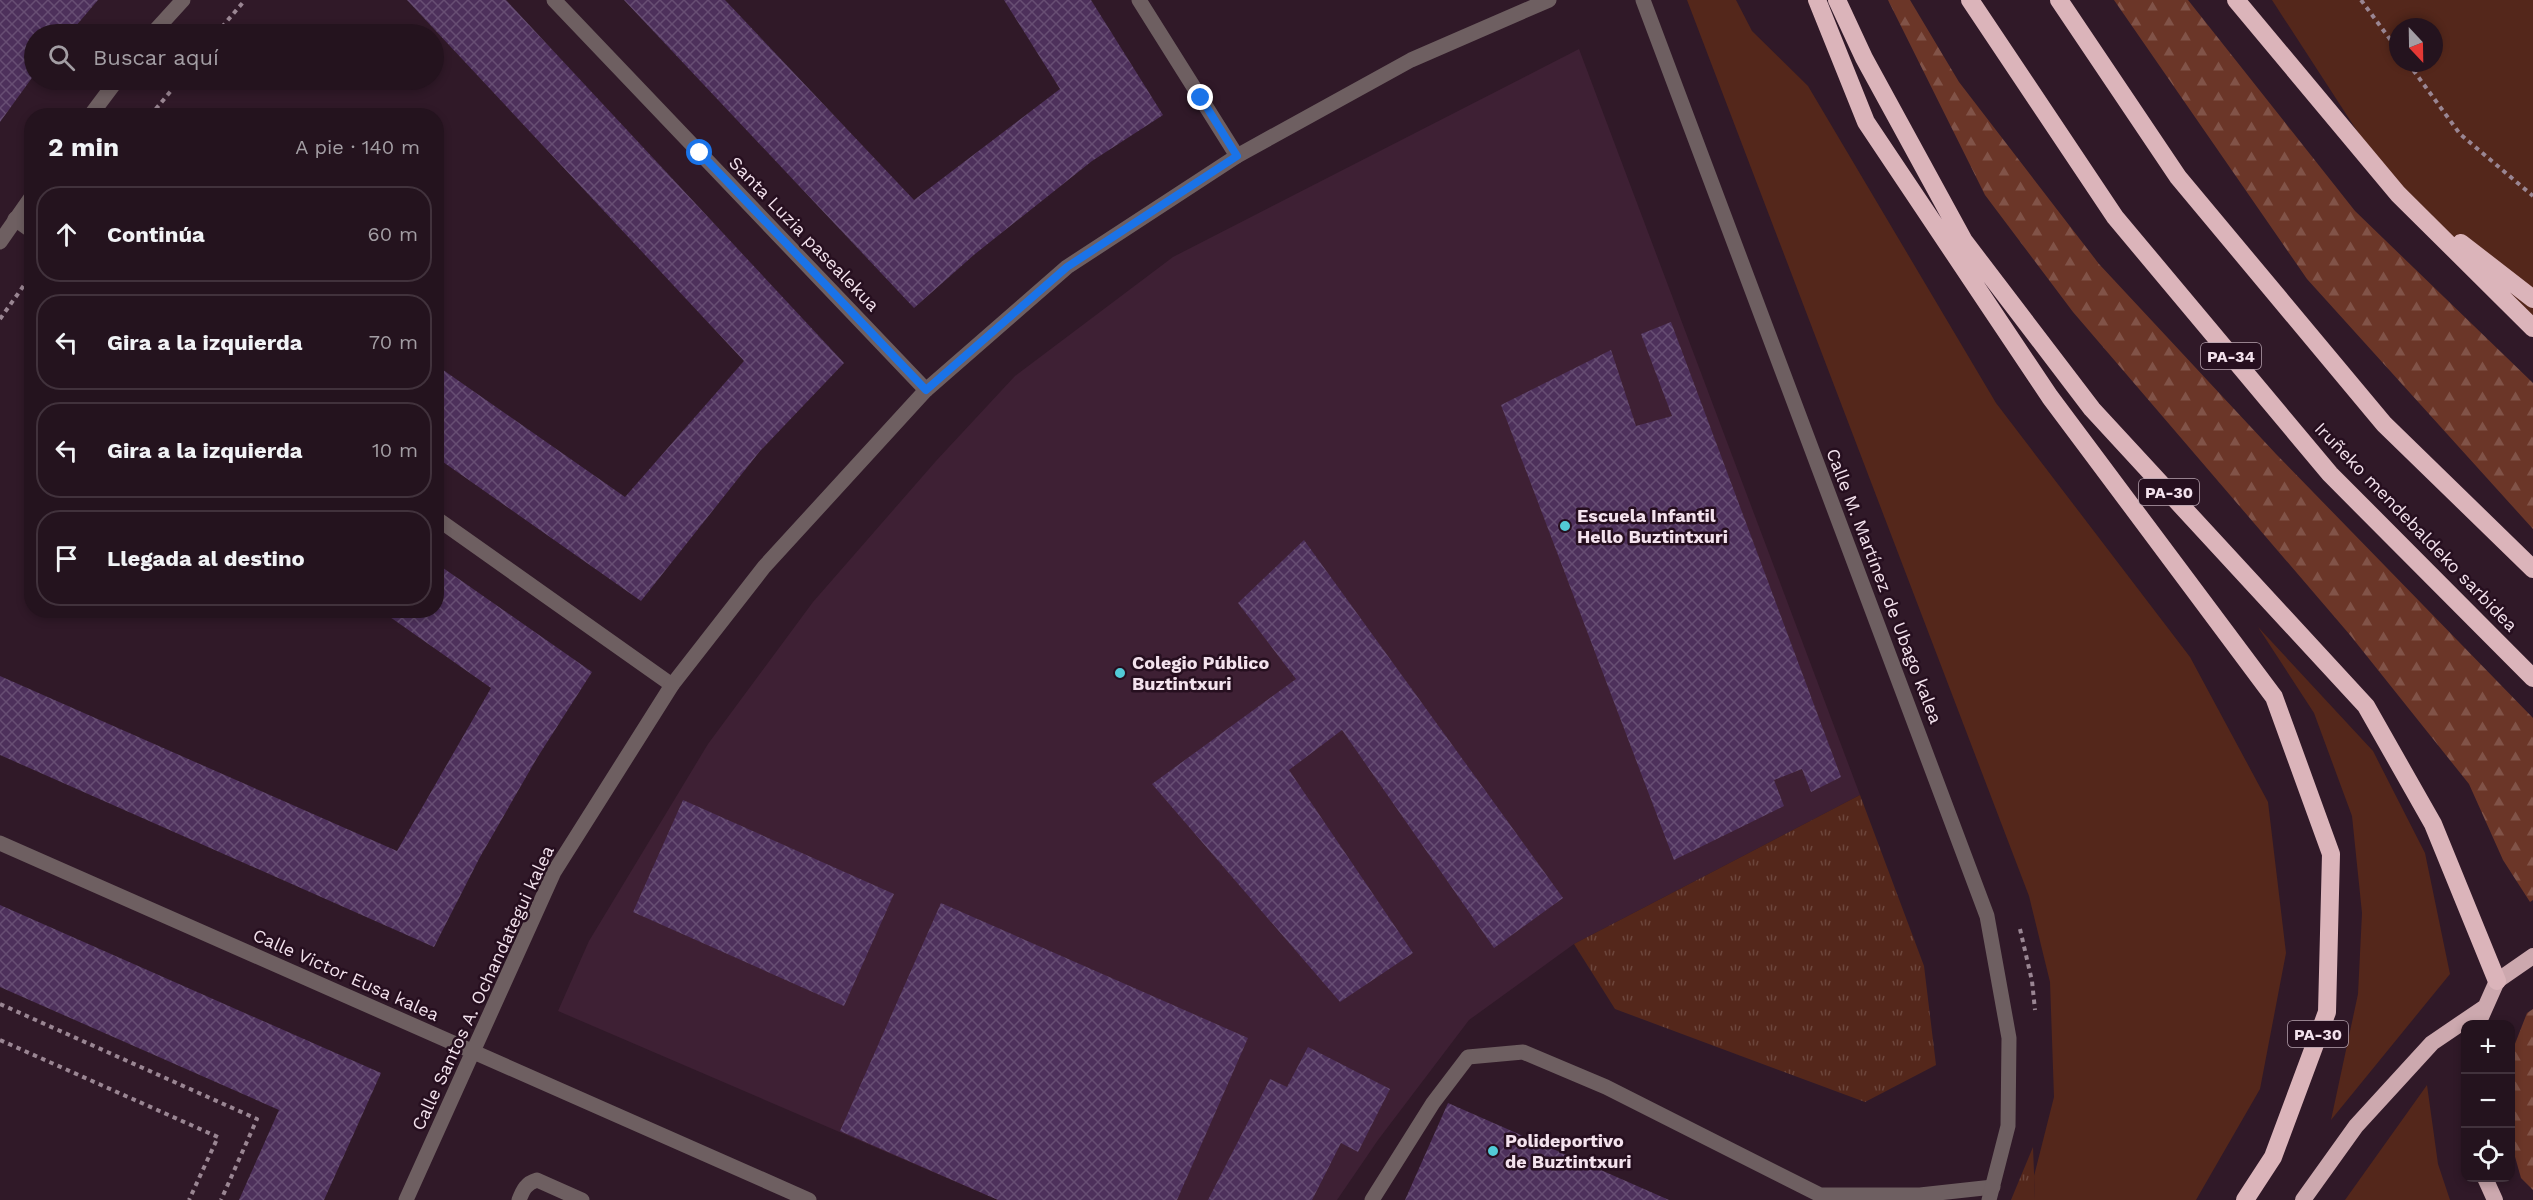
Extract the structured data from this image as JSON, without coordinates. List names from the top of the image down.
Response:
{
  "streets": {
    "highway": ["PA-34", "PA-30", "Iruñeko mendebaldeko sarbidea"],
    "street": [
      "Santa Luzia pasealekua",
      "Calle M. Martínez de Ubago kalea",
      "Calle Victor Eusa kalea",
      "Calle Santos A. Ochandategui kalea"
    ]
  },
  "crossings": [
    ["Santa Luzia pasealekua", "Calle Santos A. Ochandategui kalea"],
    ["Calle Victor Eusa kalea", "Calle Santos A. Ochandategui kalea"]
  ],
  "places": ["Escuela Infantil Hello Buztintxuri", "Colegio Público Buztintxuri", "Polideportivo de Buztintxuri"],
  "north": "bottom",
  "page": {
    "search": "Buscar aquí",
    "heading": ["2 min", "A pie · 140 m"],
    "list": [
      ["Continúa", "60 m"],
      ["Gira a la izquierda", "70 m"],
      ["Gira a la izquierda", "10 m"],
      "Llegada al destino"
    ],
    "map_buttons": ["+", "−"]
  }
}
